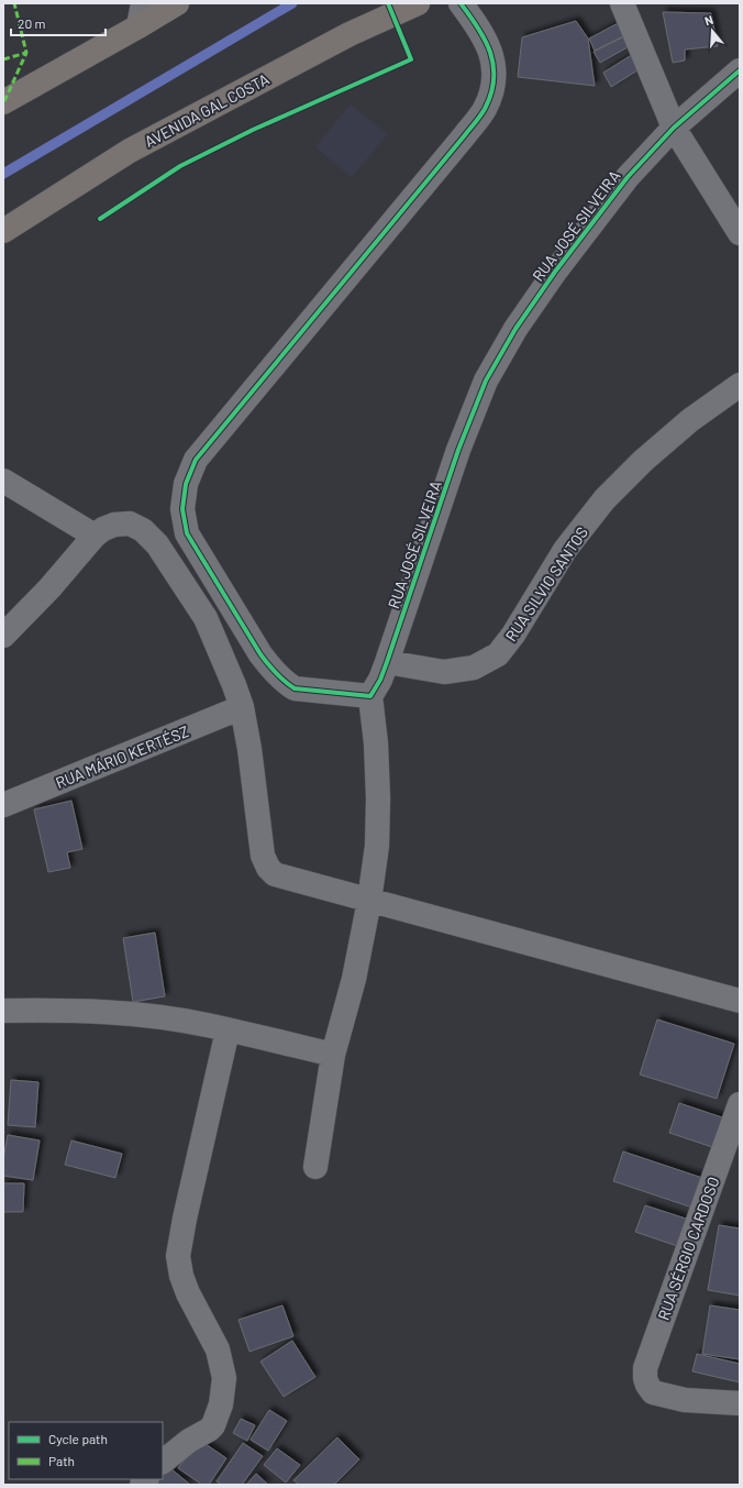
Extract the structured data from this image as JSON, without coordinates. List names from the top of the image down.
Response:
{
  "streets": {
    "main road": ["AVENIDA GAL COSTA"],
    "street": [
      "RUA JOSÉ SILVEIRA",
      "RUA SILVIO SANTOS",
      "RUA MÁRIO KERTÉSZ",
      "RUA SÉRGIO CARDOSO"
    ]
  },
  "crossings": [
    ["RUA JOSÉ SILVEIRA", "RUA SILVIO SANTOS"]
  ],
  "legend": ["Cycle path", "Path"],
  "scale_bar": "20 m",
  "north": "top"
}
